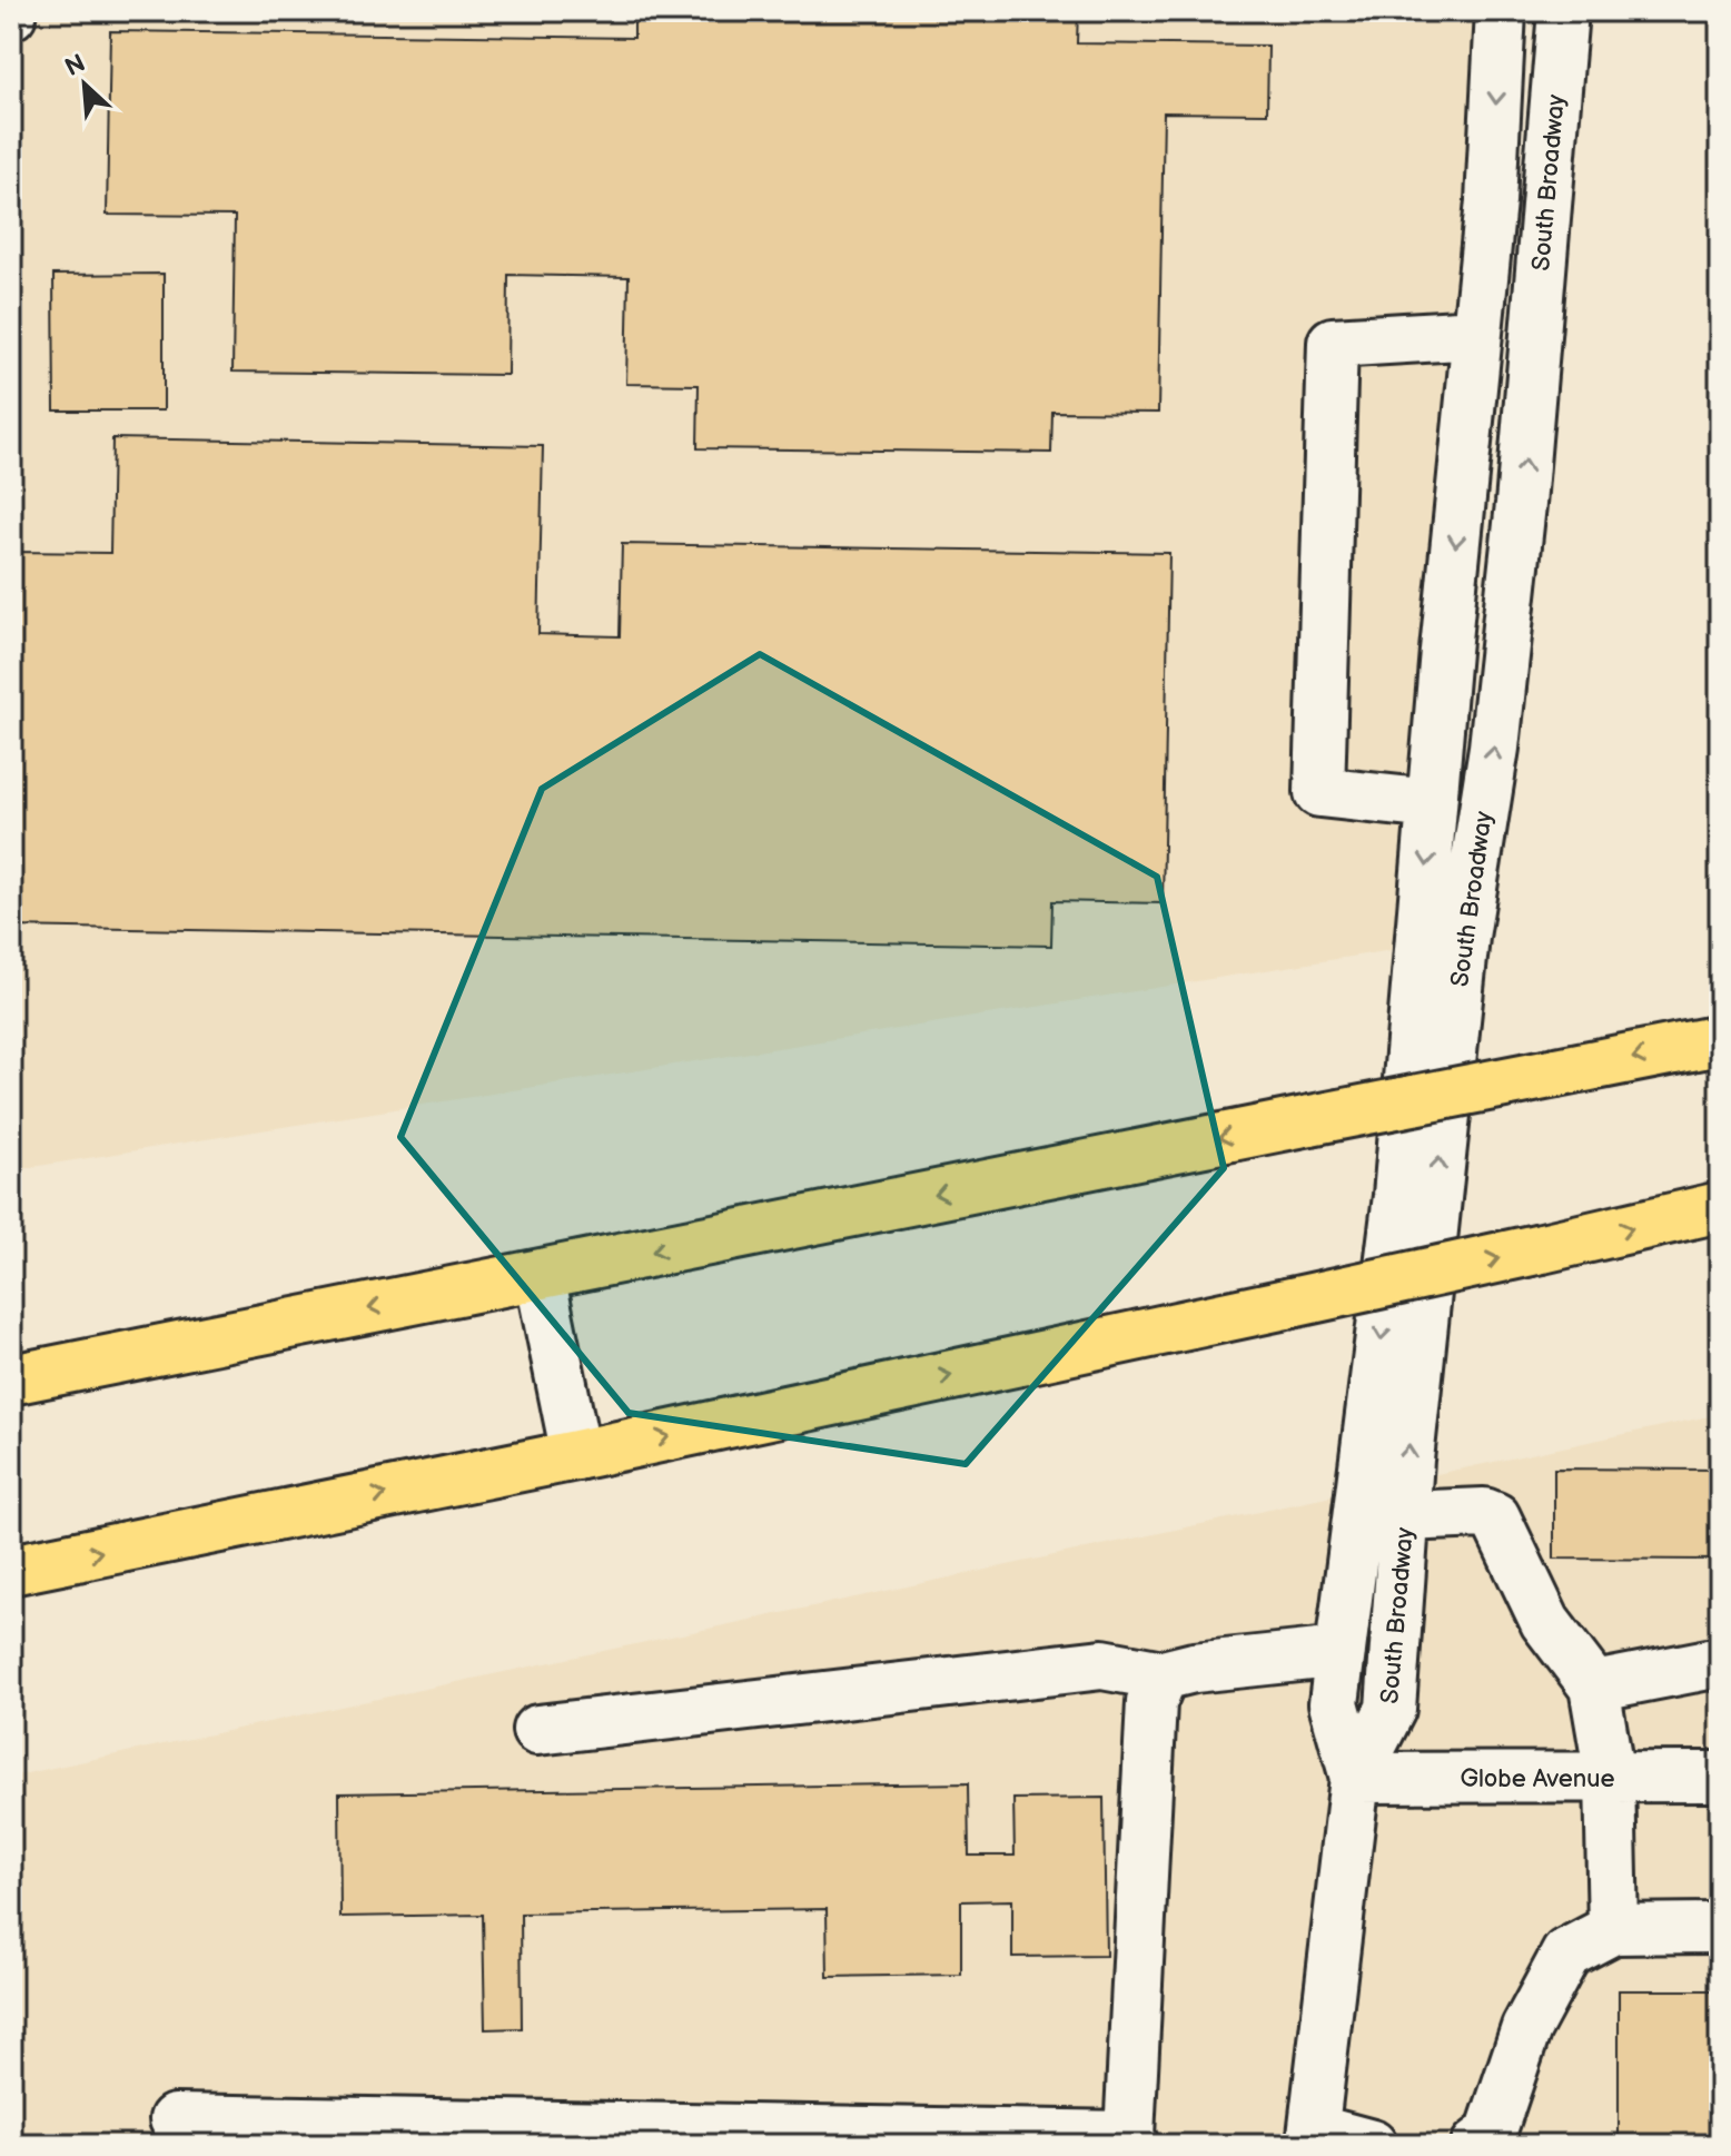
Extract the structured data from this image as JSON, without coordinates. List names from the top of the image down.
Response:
{
  "streets": {
    "street": ["South Broadway", "Globe Avenue"]
  },
  "crossings": [
    ["South Broadway", "Globe Avenue"]
  ],
  "north": "top left"
}
